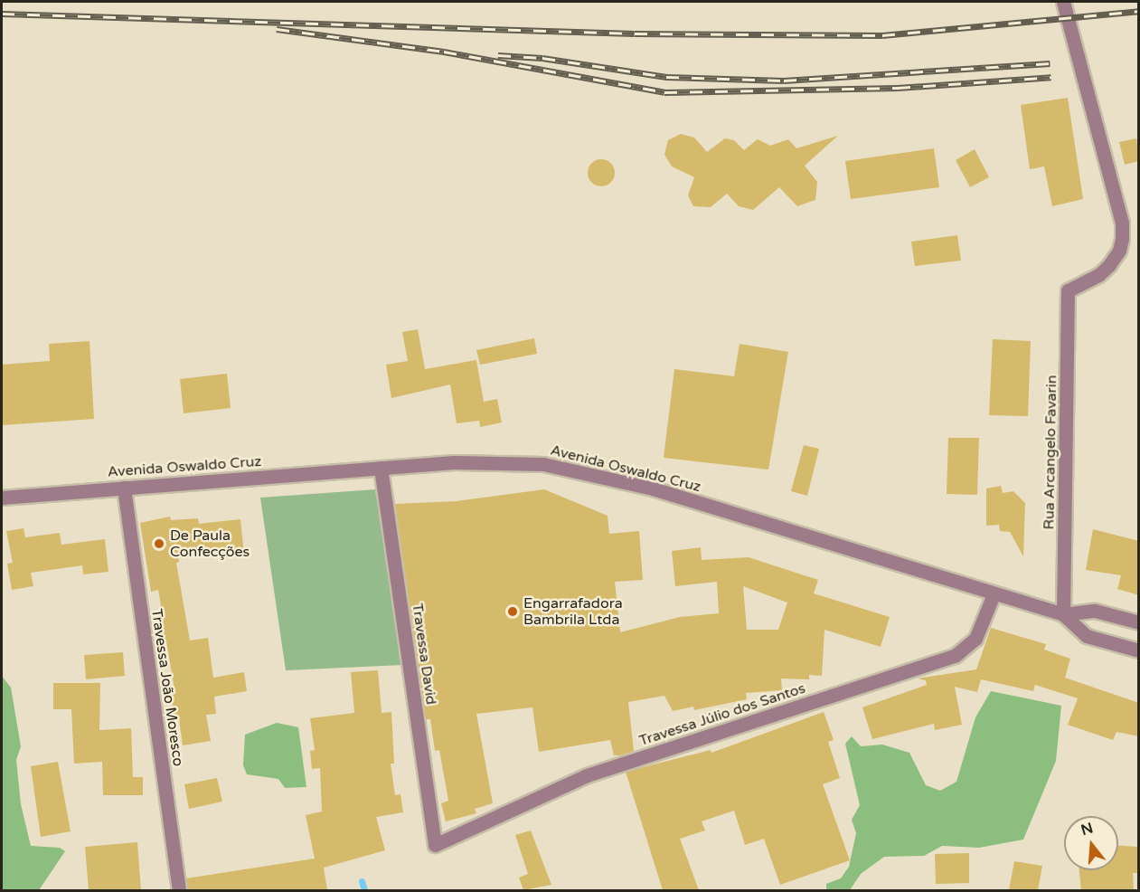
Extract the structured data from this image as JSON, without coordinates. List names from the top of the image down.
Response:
{
  "streets": {
    "street": [
      "Rua Arcangelo Favarin",
      "Avenida Oswaldo Cruz",
      "Travessa David",
      "Travessa João Moresco",
      "Travessa Júlio dos Santos"
    ]
  },
  "crossings": [
    ["Rua Arcangelo Favarin", "Avenida Oswaldo Cruz"],
    ["Avenida Oswaldo Cruz", "Travessa David"],
    ["Avenida Oswaldo Cruz", "Travessa João Moresco"],
    ["Avenida Oswaldo Cruz", "Travessa Júlio dos Santos"],
    ["Travessa David", "Travessa Júlio dos Santos"]
  ],
  "places": ["De Paula Confecções", "Engarrafadora Bambrila Ltda"],
  "north": "top"
}
